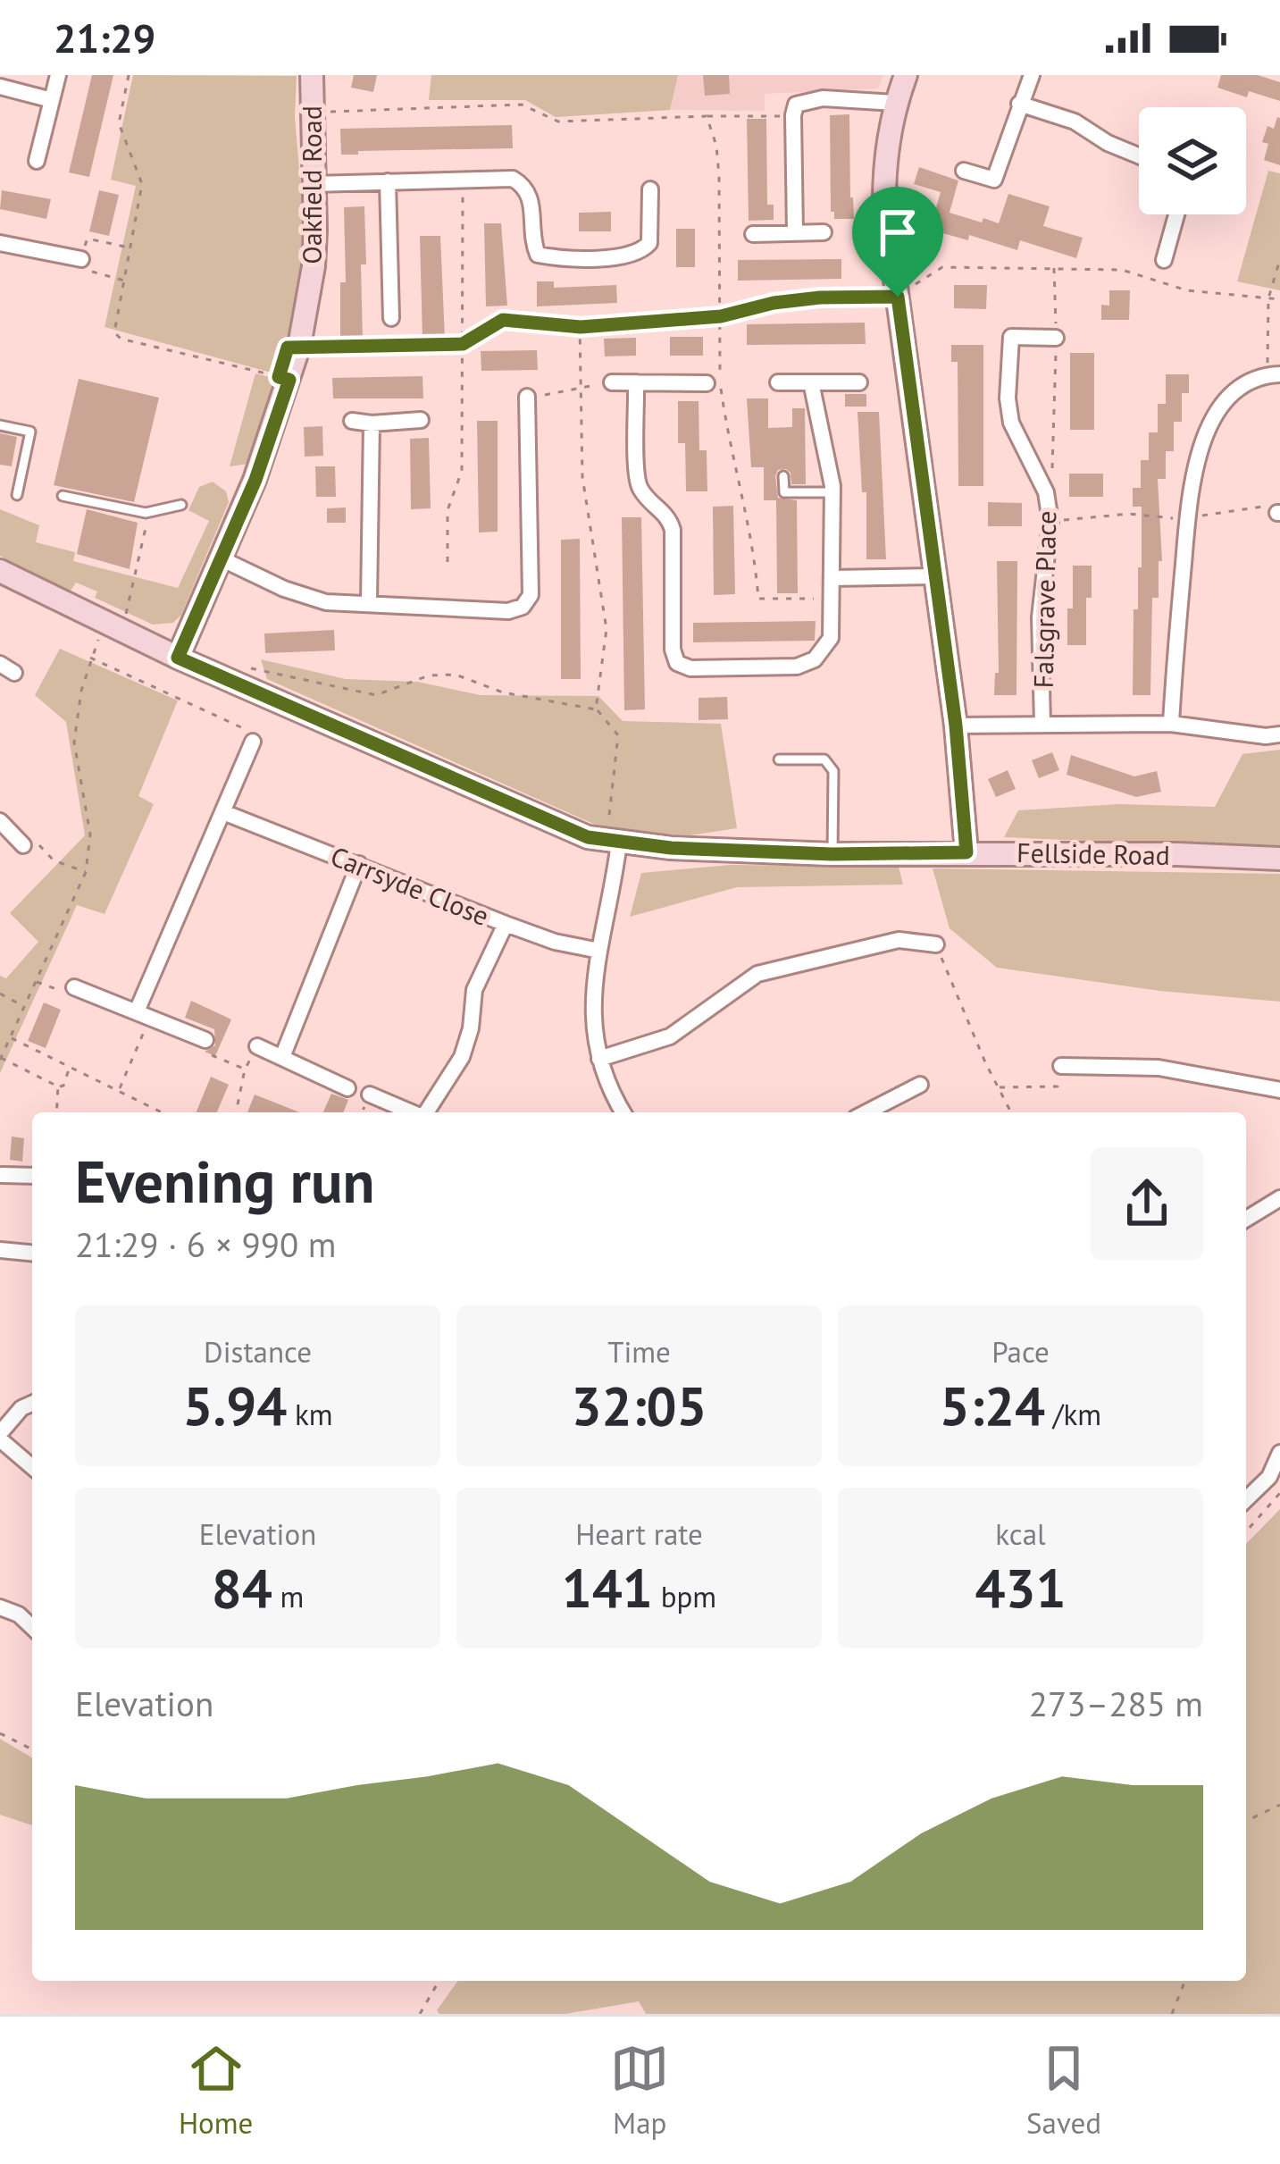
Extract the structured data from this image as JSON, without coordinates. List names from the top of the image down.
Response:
{
  "streets": {
    "street": [
      "Oakfield Road",
      "Falsgrave Place",
      "Fellside Road",
      "Carrsyde Close"
    ]
  },
  "crossings": [
    ["Oakfield Road", "Fellside Road"]
  ],
  "page": {
    "status": "21:29",
    "heading": ["Evening run", "21:29 · 6 × 990 m"],
    "stats": [
      ["Distance", "5.94 km"],
      ["Time", "32:05"],
      ["Pace", "5:24 /km"],
      ["Elevation", "84 m"],
      ["Heart rate", "141 bpm"],
      ["kcal", "431"]
    ],
    "chart": ["Elevation", "273–285 m"],
    "tabs": ["Home", "Map", "Saved"]
  }
}
